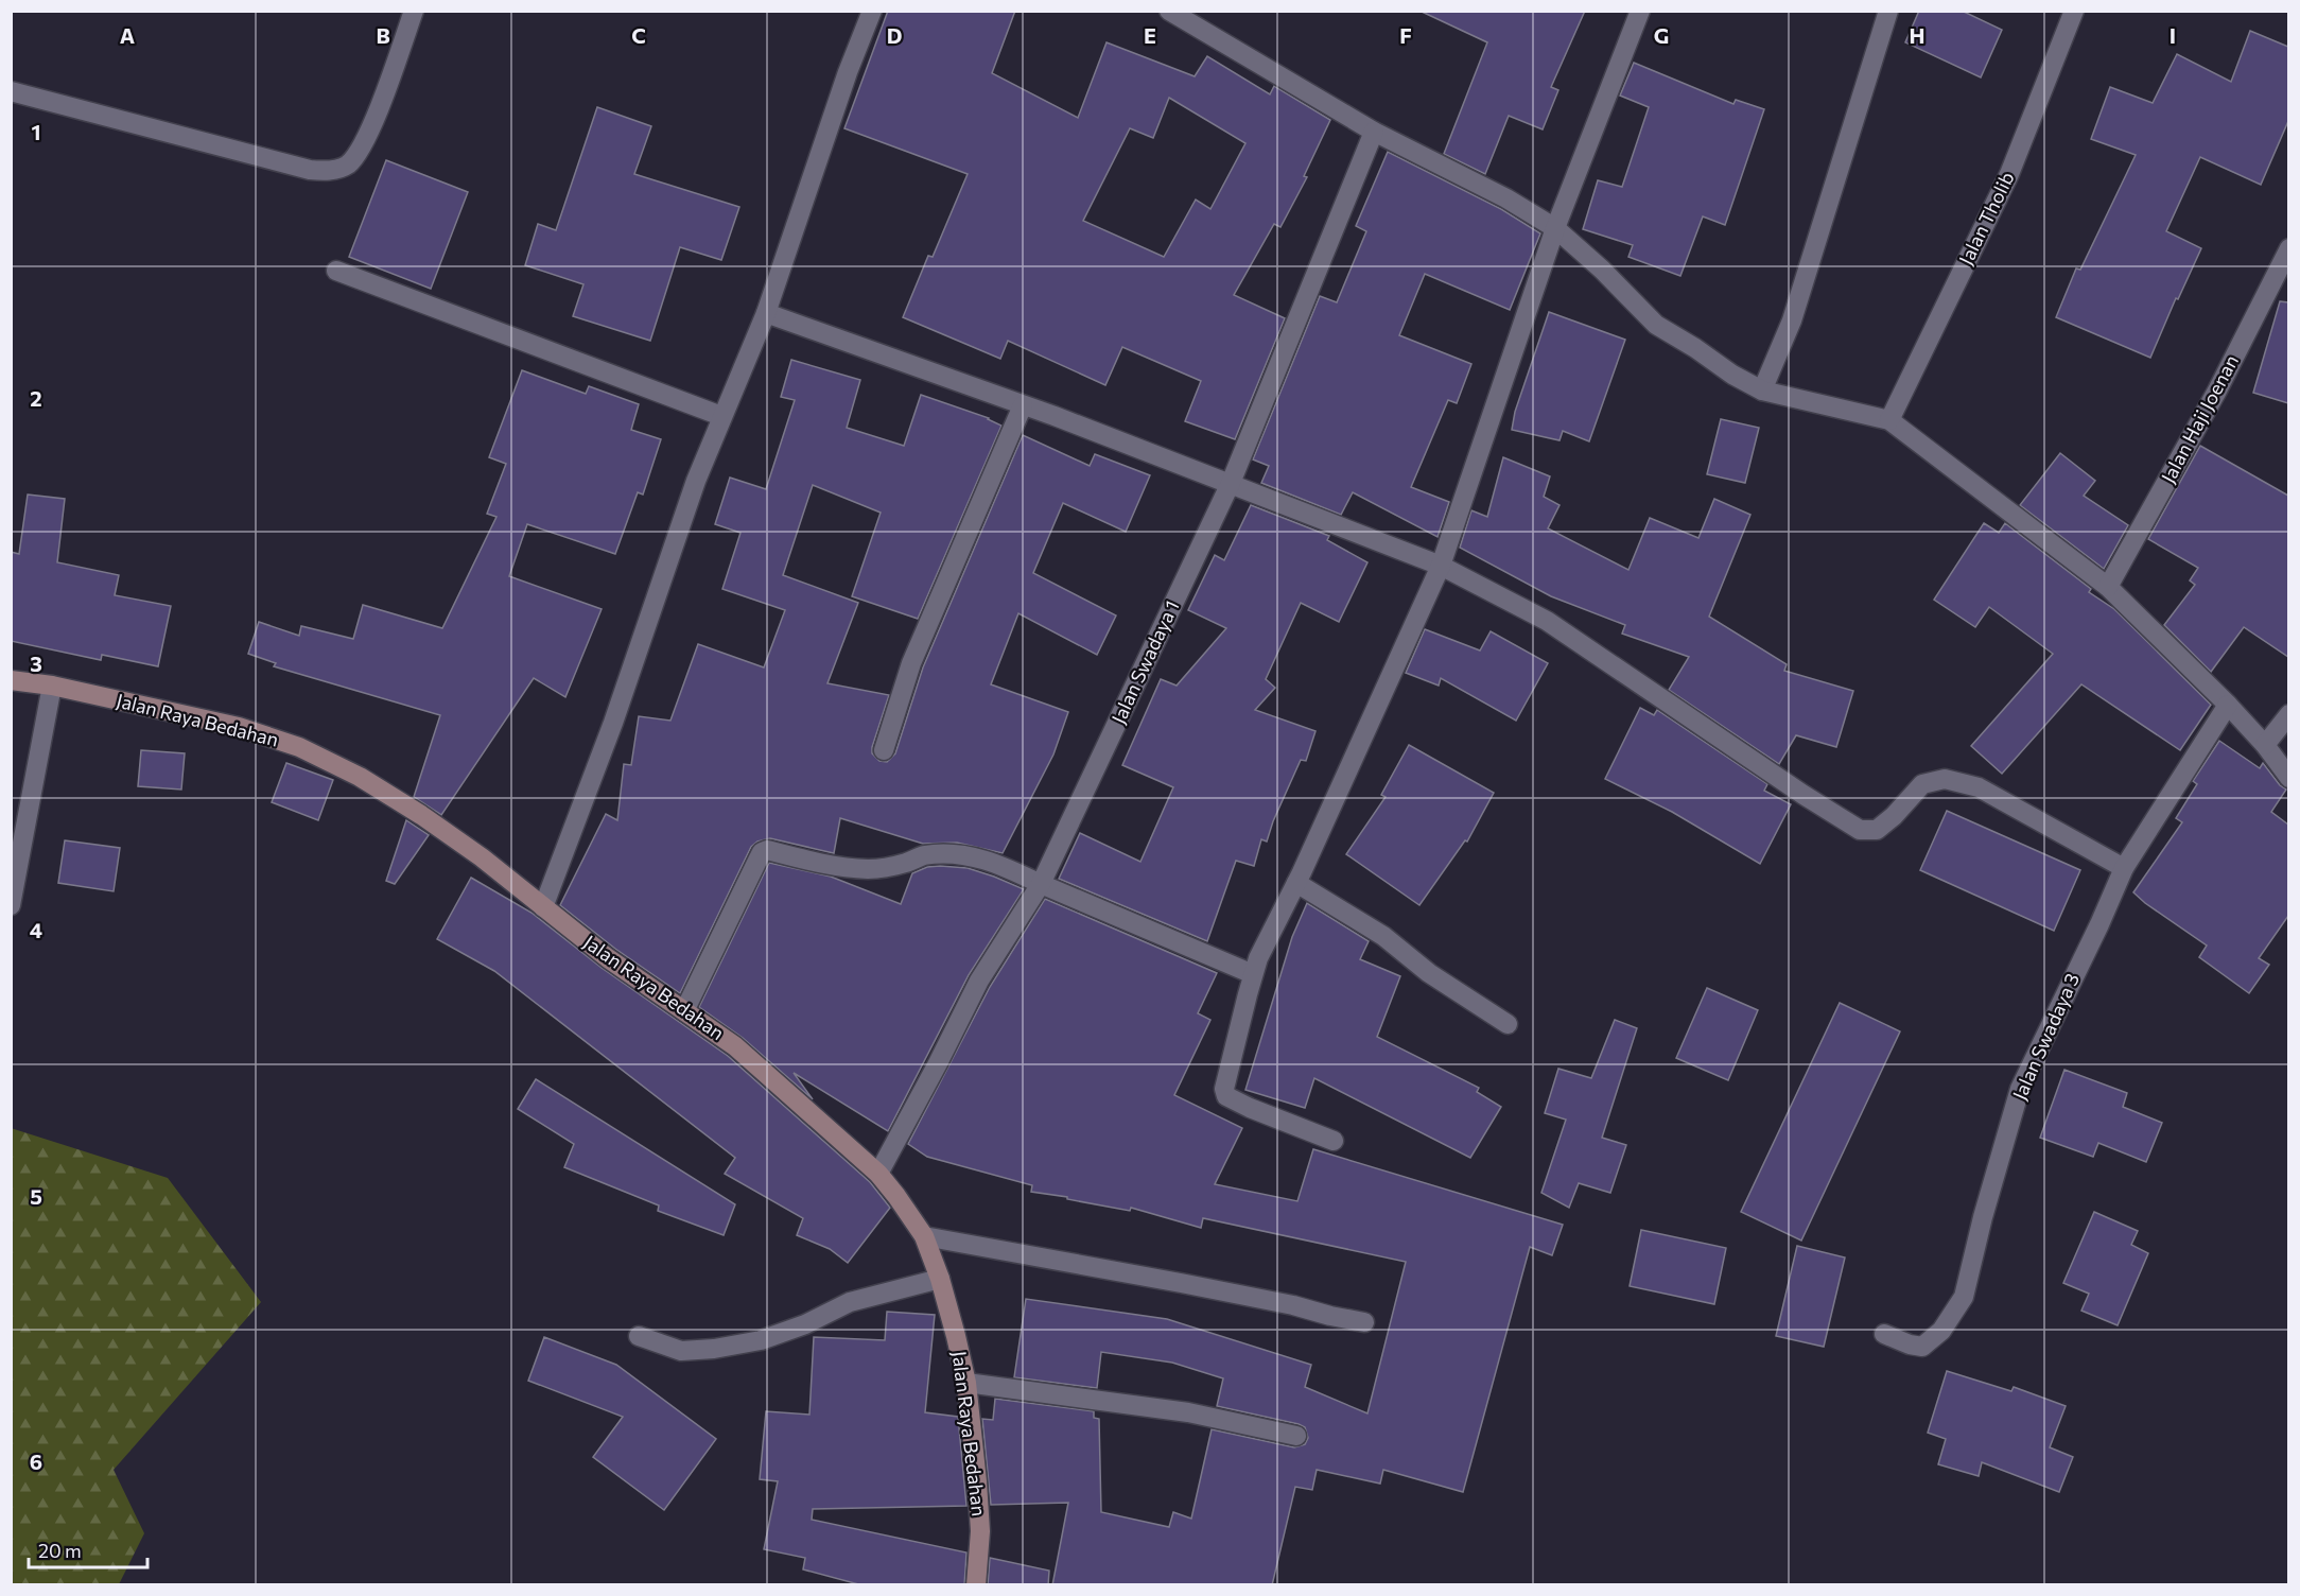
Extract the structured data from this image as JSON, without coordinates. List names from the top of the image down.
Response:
{
  "streets": {
    "street": [
      "Jalan Tholib",
      "Jalan Haji Joenan",
      "Jalan Swadaya 1",
      "Jalan Raya Bedahan",
      "Jalan Swadaya 3"
    ]
  },
  "crossings": [
    ["Jalan Swadaya 1", "Jalan Raya Bedahan"]
  ],
  "scale_bar": "20 m",
  "grid": {
    "columns": [
      "A",
      "B",
      "C",
      "D",
      "E",
      "F",
      "G",
      "H",
      "I"
    ],
    "rows": [
      "1",
      "2",
      "3",
      "4",
      "5",
      "6"
    ]
  }
}
